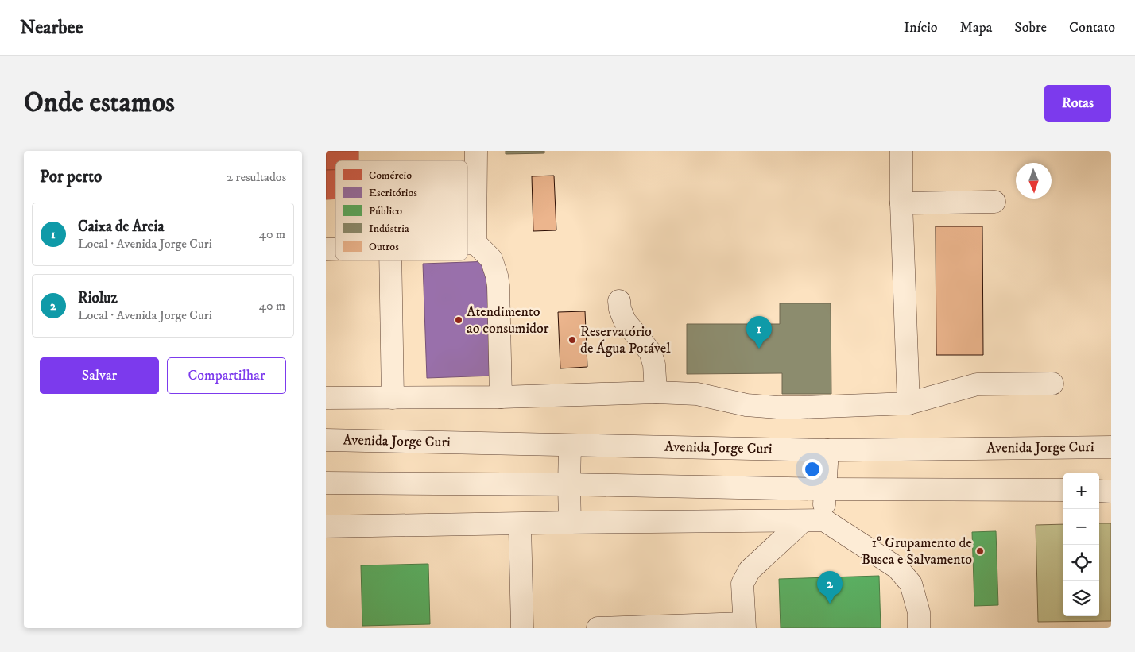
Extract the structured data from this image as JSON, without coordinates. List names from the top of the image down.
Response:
{
  "streets": {
    "street": ["Avenida Jorge Curi"]
  },
  "places": ["Atendimento ao consumidor", "Reservatório de Água Potável", "1º Grupamento de Busca e Salvamento"],
  "legend": [
    "Comércio",
    "Escritórios",
    "Público",
    "Indústria",
    "Outros"
  ],
  "north": "bottom",
  "page": {
    "header": "Nearbee",
    "nav": [
      "Início",
      "Mapa",
      "Sobre",
      "Contato"
    ],
    "buttons": [
      "Rotas",
      ["Salvar", "Compartilhar"]
    ],
    "title": "Onde estamos",
    "heading": ["Por perto", "2 resultados"],
    "list": [
      {
        "mark": "1",
        "name": "Caixa de Areia",
        "note": "Local · Avenida Jorge Curi",
        "value": "40 m"
      },
      {
        "mark": "2",
        "name": "Rioluz",
        "note": "Local · Avenida Jorge Curi",
        "value": "40 m"
      }
    ],
    "pins": ["1", "2"],
    "map_buttons": ["+", "−"]
  }
}
